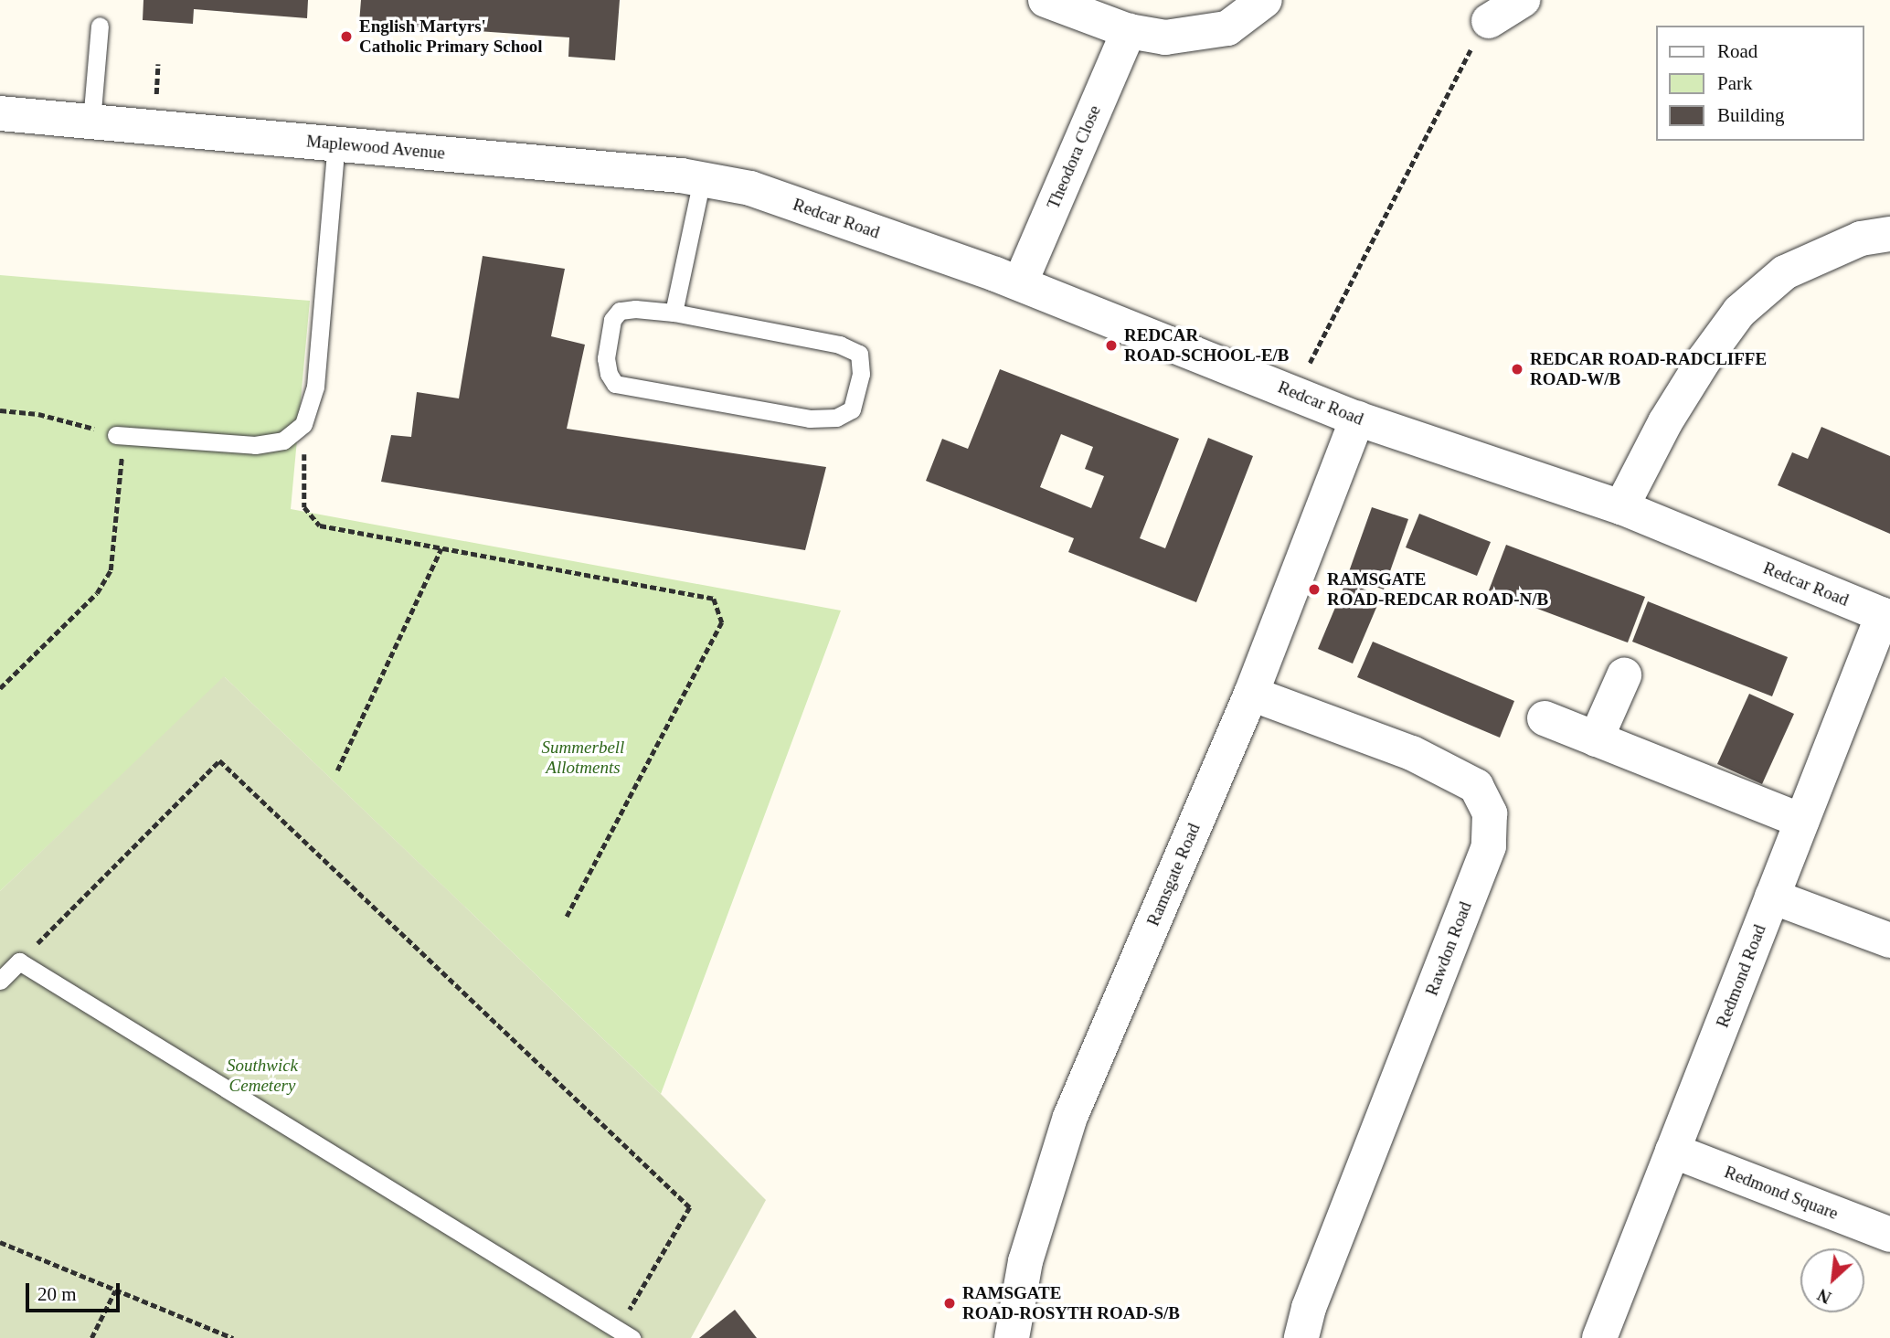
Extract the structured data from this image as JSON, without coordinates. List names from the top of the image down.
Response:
{
  "streets": {
    "street": [
      "Maplewood Avenue",
      "Theodora Close",
      "Redcar Road",
      "Ramsgate Road",
      "Rawdon Road",
      "Redmond Road",
      "Redmond Square"
    ]
  },
  "crossings": [
    ["Maplewood Avenue", "Redcar Road"],
    ["Theodora Close", "Redcar Road"],
    ["Redcar Road", "Ramsgate Road"],
    ["Redcar Road", "Redmond Road"],
    ["Ramsgate Road", "Rawdon Road"],
    ["Redmond Road", "Redmond Square"]
  ],
  "parks": ["Summerbell Allotments", "Southwick Cemetery"],
  "places": [
    "English Martyrs' Catholic Primary School",
    "REDCAR ROAD-SCHOOL-E/B",
    "REDCAR ROAD-RADCLIFFE ROAD-W/B",
    "RAMSGATE ROAD-REDCAR ROAD-N/B",
    "RAMSGATE ROAD-ROSYTH ROAD-S/B"
  ],
  "legend": ["Road", "Park", "Building"],
  "scale_bar": "20 m",
  "north": "bottom left"
}
